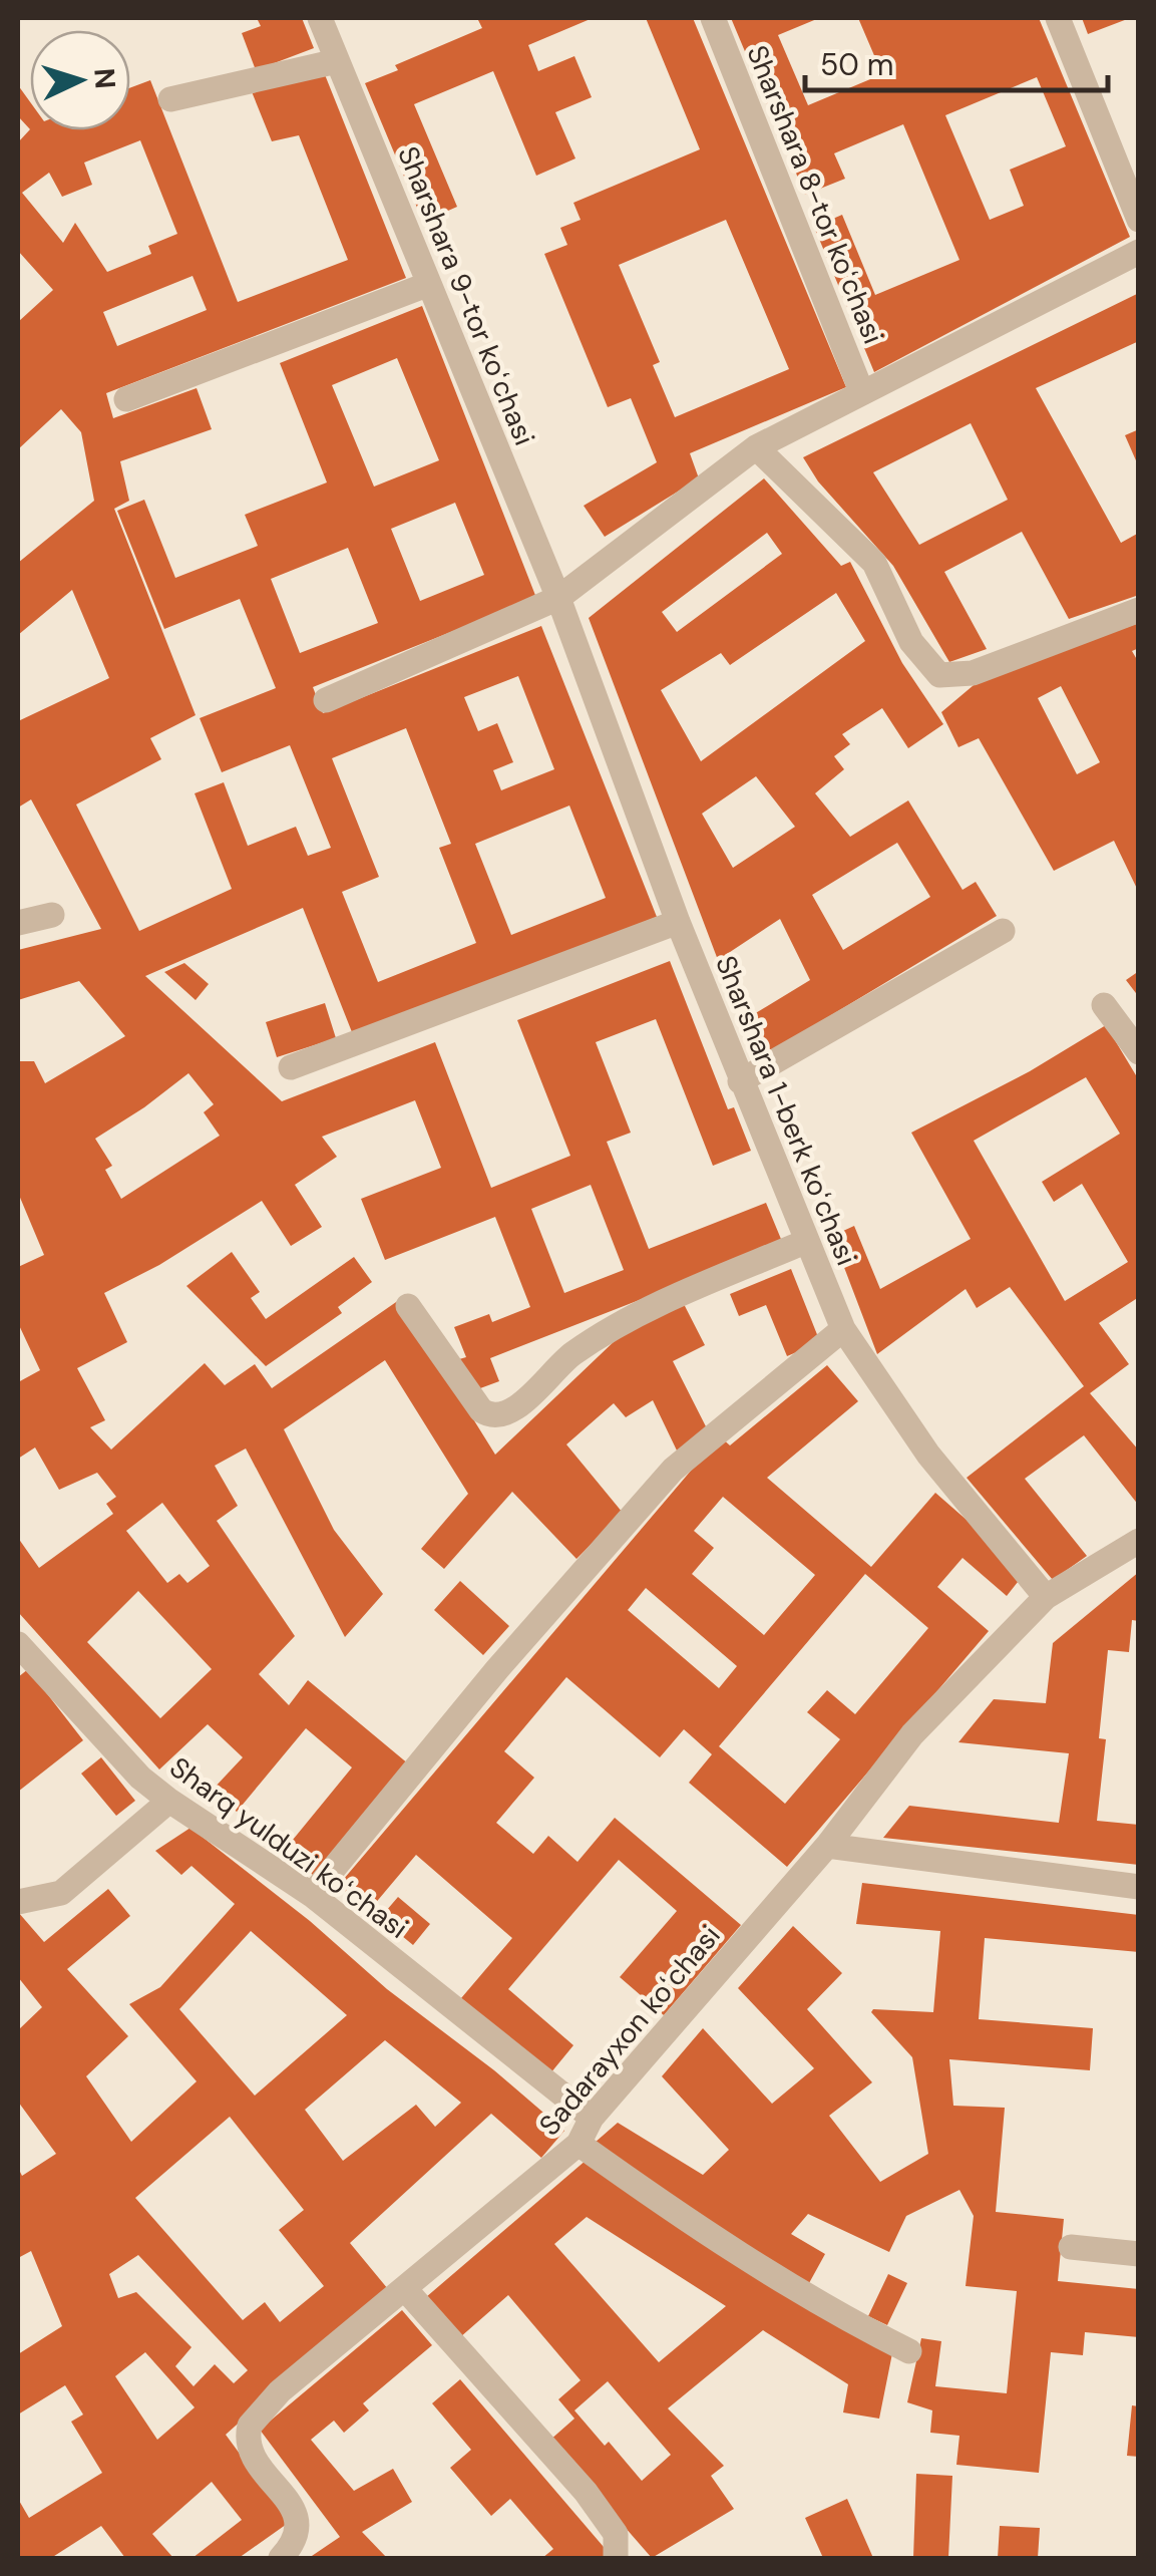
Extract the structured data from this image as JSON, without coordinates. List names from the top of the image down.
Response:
{
  "streets": {
    "street": [
      "Sharshara 8-tor koʻchasi",
      "Sharshara 9-tor koʻchasi",
      "Sharshara 1-berk koʻchasi",
      "Sharq yulduzi koʻchasi",
      "Sadarayxon koʻchasi"
    ]
  },
  "crossings": [
    ["Sharshara 9-tor koʻchasi", "Sharshara 1-berk koʻchasi"],
    ["Sharshara 1-berk koʻchasi", "Sadarayxon koʻchasi"],
    ["Sharq yulduzi koʻchasi", "Sadarayxon koʻchasi"]
  ],
  "scale_bar": "50 m",
  "north": "right"
}
